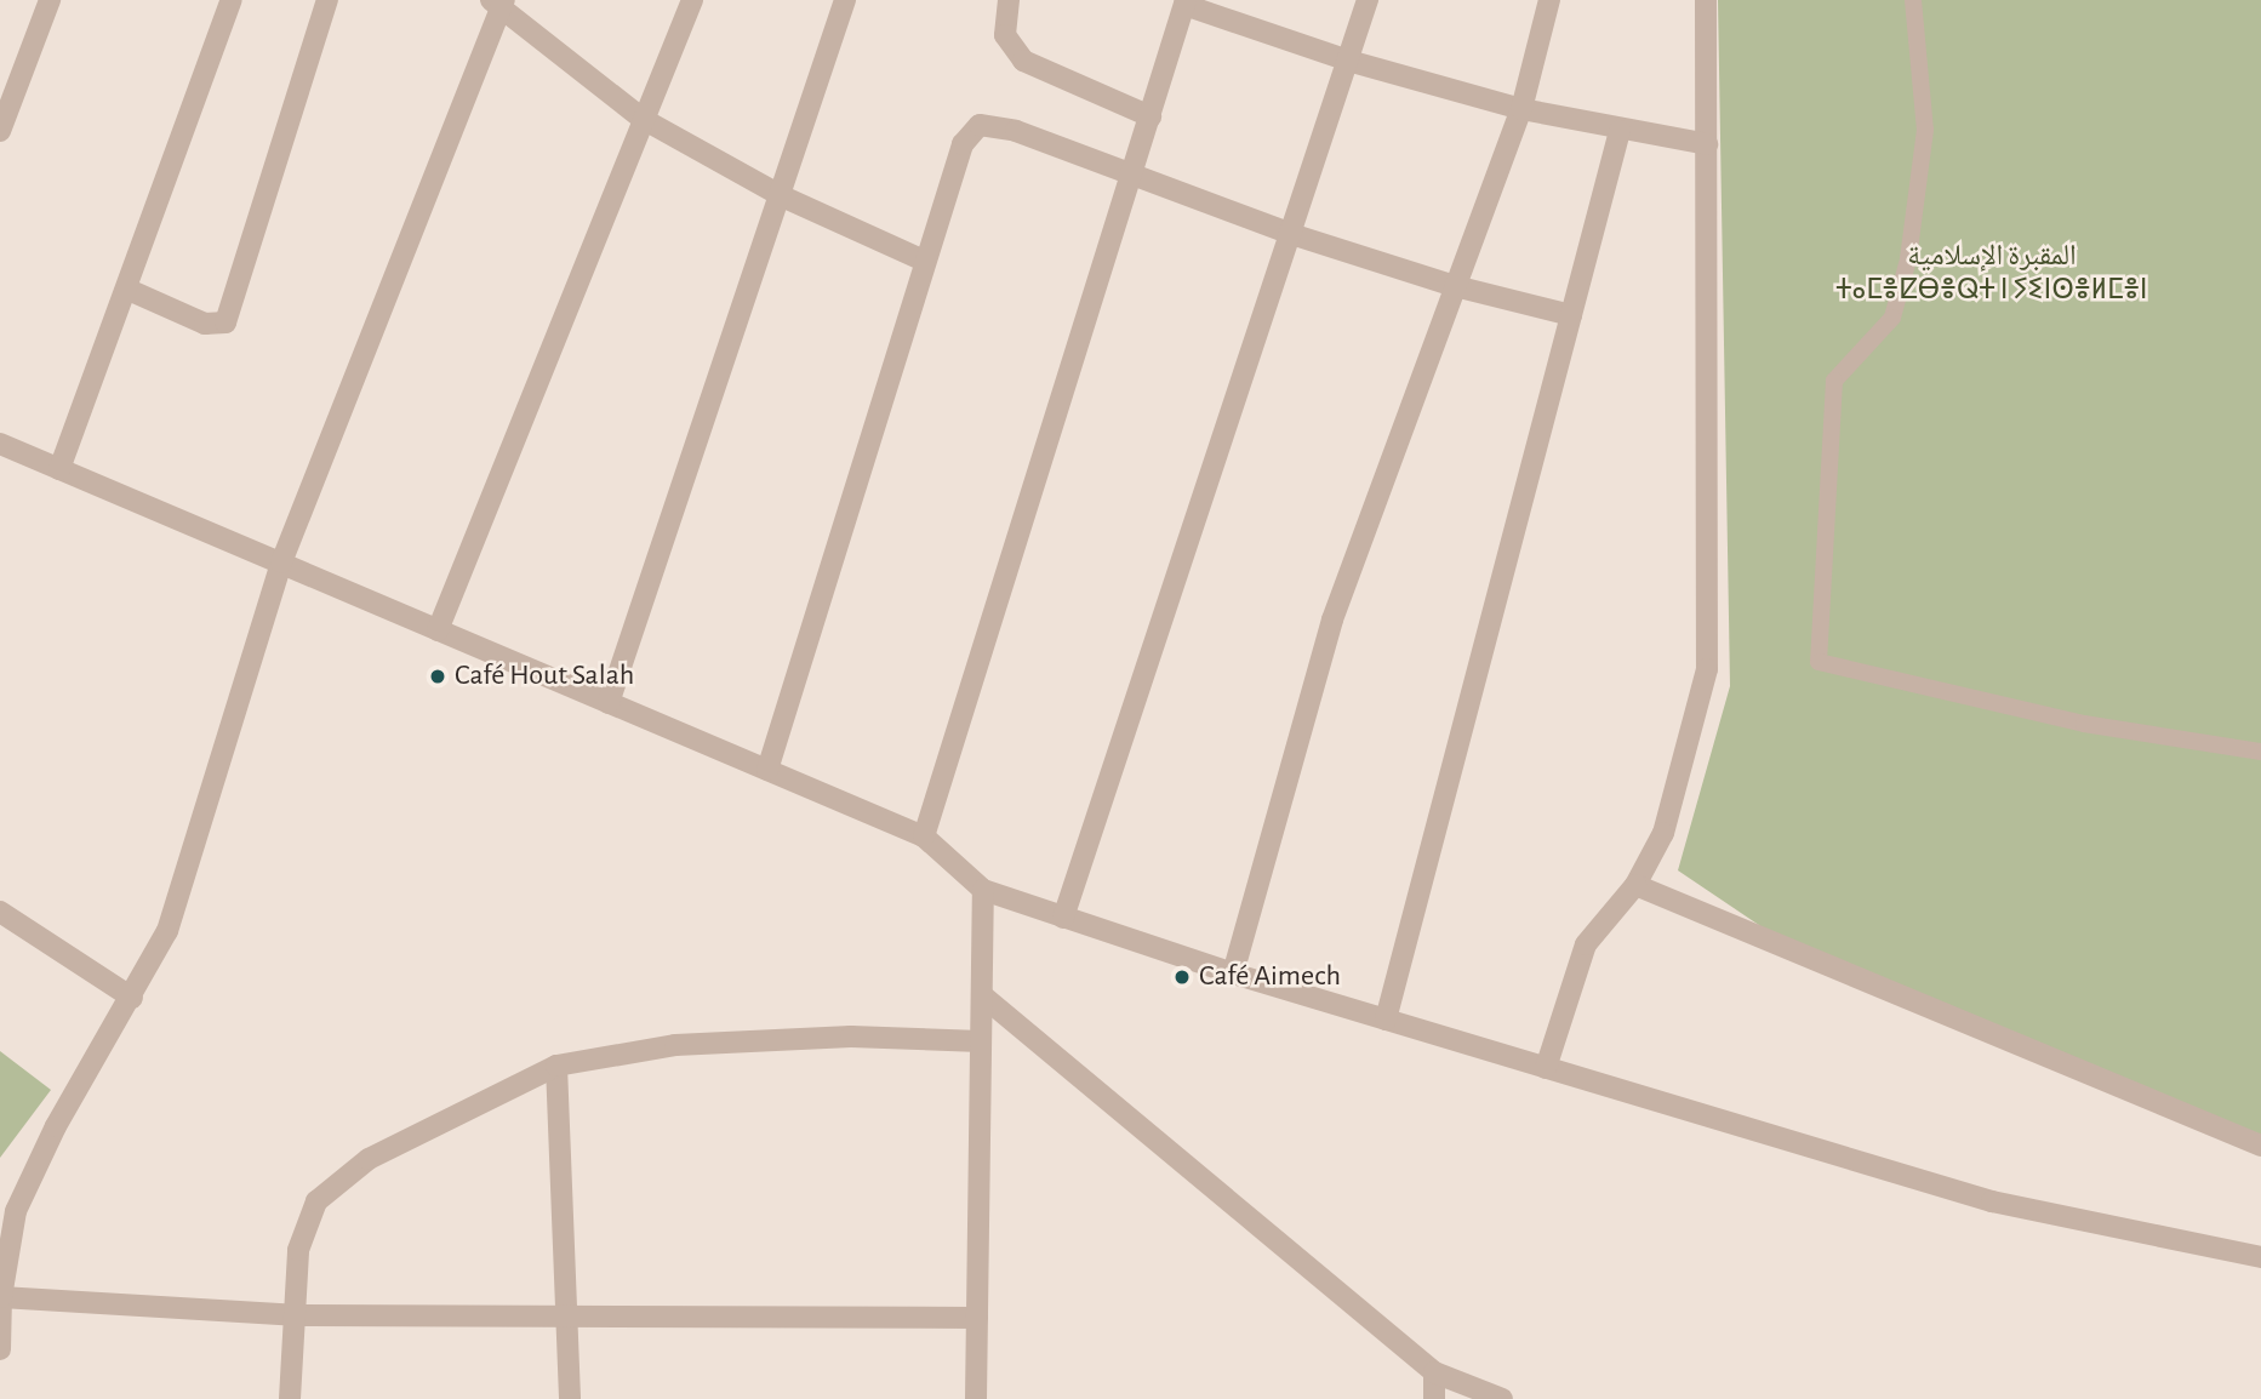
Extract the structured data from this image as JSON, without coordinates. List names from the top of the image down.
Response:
{
  "parks": ["المقبرة الإسلامية ⵜⴰⵎⴻⵇⴱⴻⵕⵜ ⵏ ⵢⵉⵏⵙⴻⵍⵎⴻⵏ"],
  "places": ["Café Hout Salah", "Café Aimech"]
}
